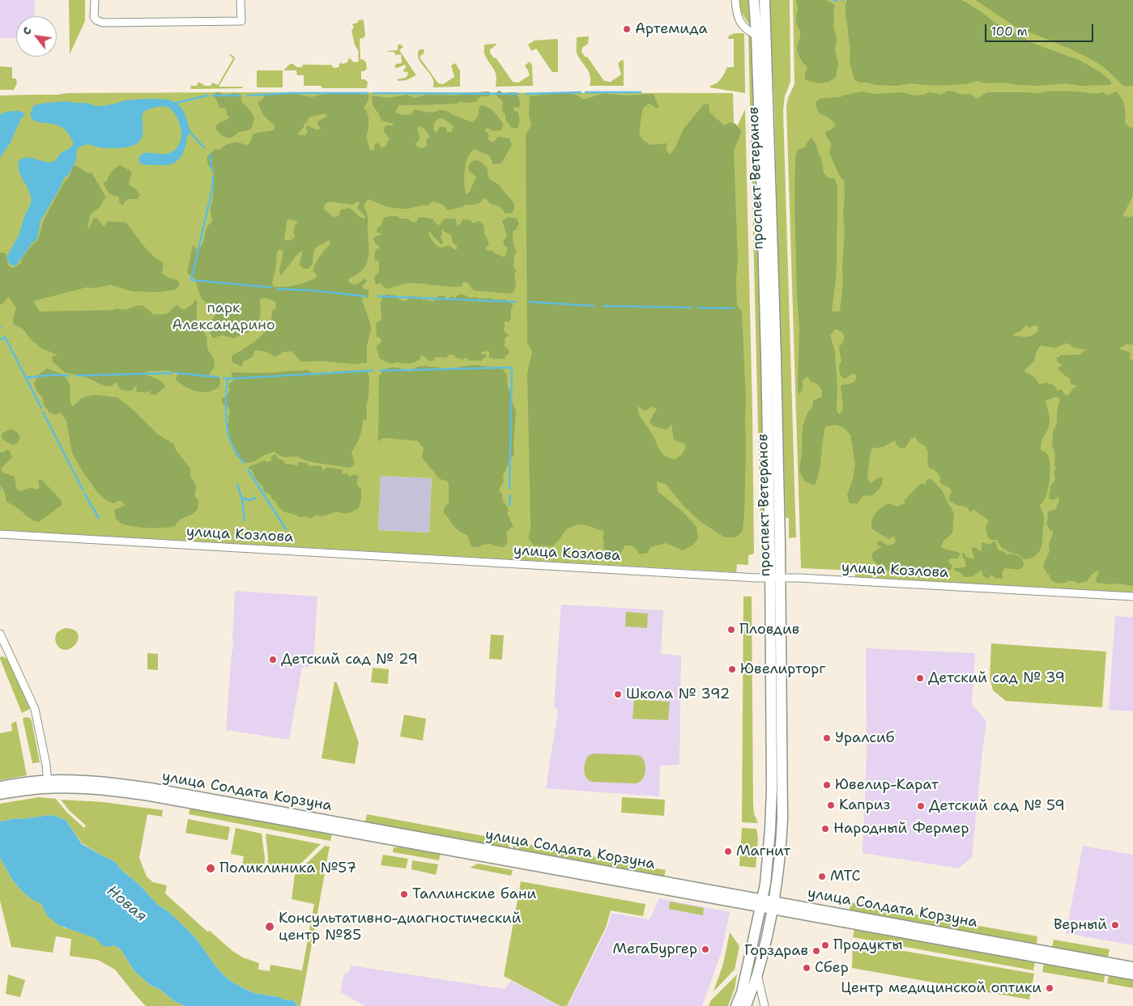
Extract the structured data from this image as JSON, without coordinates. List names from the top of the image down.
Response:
{
  "streets": {
    "main road": ["проспект Ветеранов", "улица Солдата Корзуна"],
    "street": ["улица Козлова"]
  },
  "crossings": [
    ["проспект Ветеранов", "улица Козлова"],
    ["проспект Ветеранов", "улица Солдата Корзуна"]
  ],
  "water": ["Новая"],
  "parks": ["парк Александрино"],
  "places": [
    "Артемида",
    "Пловдив",
    "Детский сад № 29",
    "Ювелирторг",
    "Детский сад № 39",
    "Школа № 392",
    "Уралсиб",
    "Ювелир-Карат",
    "Каприз",
    "Детский сад № 59",
    "Народный Фермер",
    "Магнит",
    "Поликлиника №57",
    "МТС",
    "Таллинские бани",
    "Верный",
    "Консультативно-диагностический центр №85",
    "Продукты",
    "МегаБургер",
    "Горздрав",
    "Сбер",
    "Центр медицинской оптики"
  ],
  "scale_bar": "100 m",
  "north": "top left"
}
